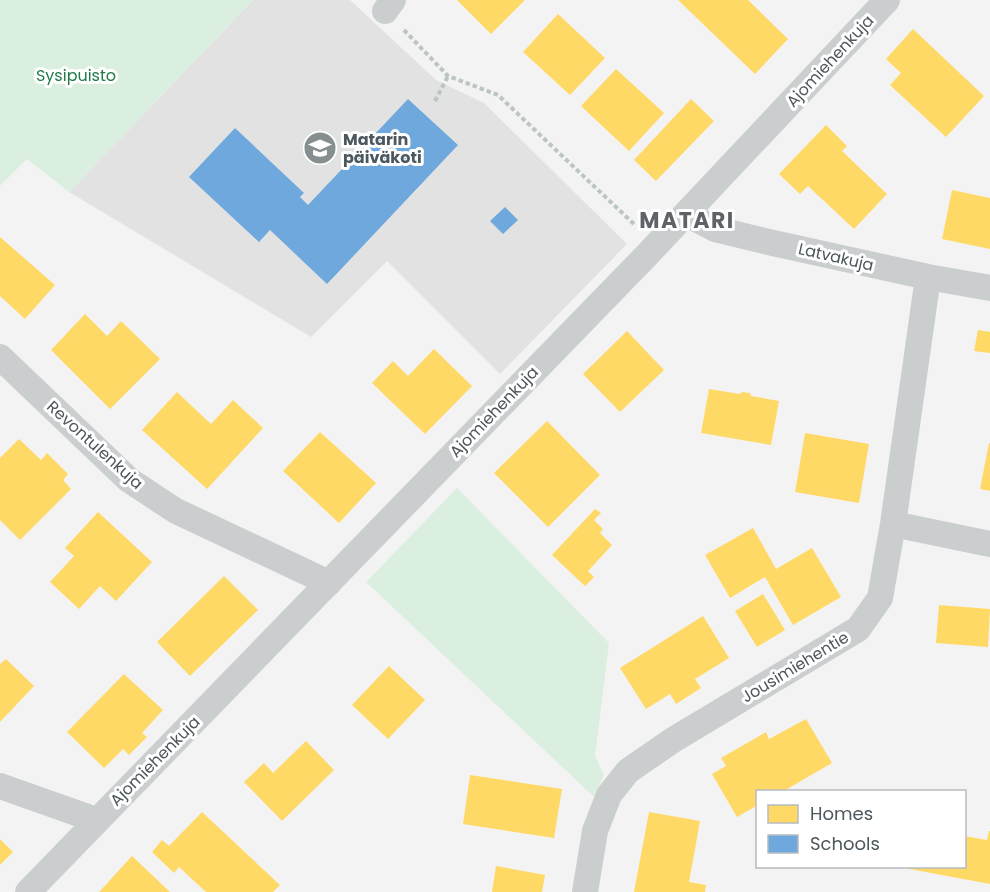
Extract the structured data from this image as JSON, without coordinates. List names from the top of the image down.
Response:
{
  "streets": {
    "street": [
      "Ajomiehenkuja",
      "Latvakuja",
      "Revontulenkuja",
      "Jousimiehentie"
    ]
  },
  "crossings": [
    ["Ajomiehenkuja", "Latvakuja"],
    ["Ajomiehenkuja", "Revontulenkuja"],
    ["Latvakuja", "Jousimiehentie"]
  ],
  "districts": ["MATARI"],
  "parks": ["Sysipuisto"],
  "places": {
    "school or university": ["Matarin päiväkoti"]
  },
  "legend": ["Homes", "Schools"]
}
